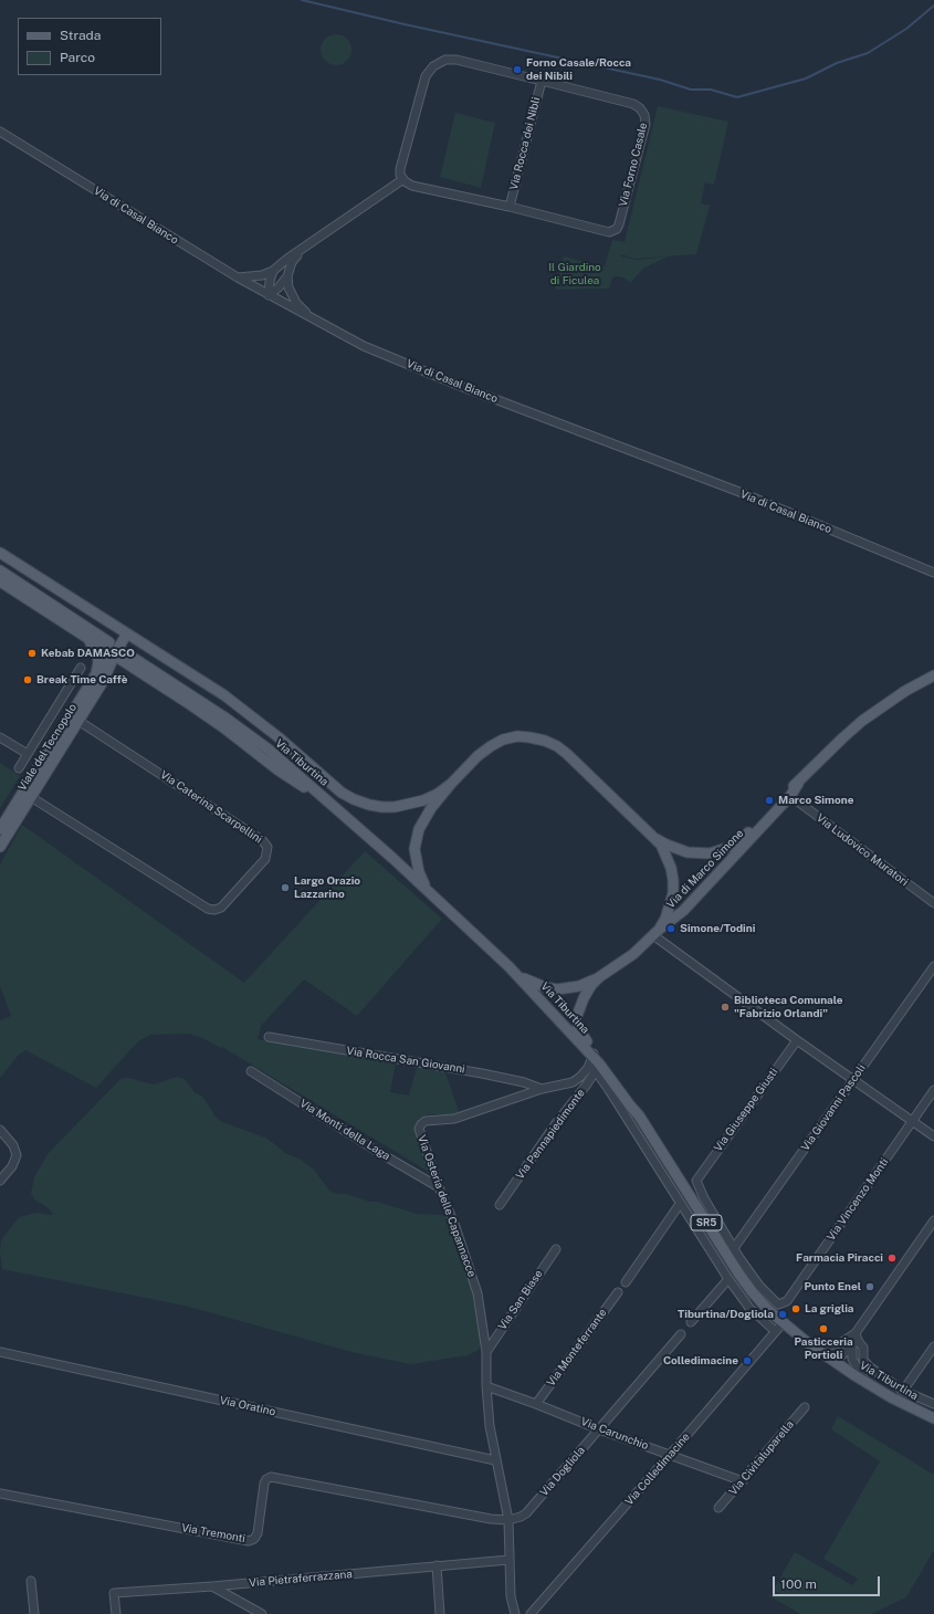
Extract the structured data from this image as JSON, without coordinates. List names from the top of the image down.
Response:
{
  "streets": {
    "main road": [
      "Viale del Tecnopolo",
      "Via Tiburtina",
      "Via di Marco Simone",
      "SR5"
    ],
    "street": [
      "Via Rocca dei Nibli",
      "Via Forno Casale",
      "Via di Casal Bianco",
      "Via Caterina Scarpellini",
      "Via Ludovico Muratori",
      "Via Rocca San Giovanni",
      "Via Giovanni Pascoli",
      "Via Giuseppe Giusti",
      "Via Monti della Laga",
      "Via Pennapiedimonte",
      "Via Vincenzo Monti",
      "Via Osteria delle Capannacce",
      "Via San Biase",
      "Via Monteferrante",
      "Via Oratino",
      "Via Carunchio",
      "Via Civitaluparella",
      "Via Colledimacine",
      "Via Dogliola",
      "Via Tremonti",
      "Via Pietraferrazzana"
    ]
  },
  "crossings": [
    ["Via Rocca dei Nibli", "Via Forno Casale"],
    ["Viale del Tecnopolo", "Via Tiburtina"],
    ["Viale del Tecnopolo", "Via Caterina Scarpellini"],
    ["Via Tiburtina", "Via di Marco Simone"],
    ["Via Tiburtina", "Via Pennapiedimonte"],
    ["Via Tiburtina", "Via Osteria delle Capannacce"],
    ["Via Tiburtina", "Via Colledimacine"],
    ["Via Ludovico Muratori", "Via di Marco Simone"],
    ["Via Rocca San Giovanni", "Via Osteria delle Capannacce"],
    ["Via Giovanni Pascoli", "Via Giuseppe Giusti"],
    ["Via Giovanni Pascoli", "Via Vincenzo Monti"],
    ["Via Giuseppe Giusti", "Via Vincenzo Monti"],
    ["Via Monti della Laga", "Via Osteria delle Capannacce"],
    ["Via Pennapiedimonte", "Via Osteria delle Capannacce"],
    ["Via Osteria delle Capannacce", "Via San Biase"],
    ["Via Osteria delle Capannacce", "Via Oratino"],
    ["Via Osteria delle Capannacce", "Via Carunchio"],
    ["Via Osteria delle Capannacce", "Via Dogliola"],
    ["Via Osteria delle Capannacce", "Via Tremonti"],
    ["Via Osteria delle Capannacce", "Via Pietraferrazzana"],
    ["Via Monteferrante", "Via Carunchio"],
    ["Via Carunchio", "Via Civitaluparella"],
    ["Via Carunchio", "Via Colledimacine"],
    ["Via Carunchio", "Via Dogliola"],
    ["Via Dogliola", "Via Tremonti"]
  ],
  "parks": ["Il Giardino di Ficulea"],
  "places": [
    "Forno Casale/Rocca dei Nibili",
    "Kebab DAMASCO",
    "Break Time Caffè",
    "Marco Simone",
    "Largo Orazio Lazzarino",
    "Simone/Todini",
    "Biblioteca Comunale \"Fabrizio Orlandi\"",
    "Farmacia Piracci",
    "Punto Enel",
    "La griglia",
    "Tiburtina/Dogliola",
    "Pasticceria Portioli",
    "Colledimacine"
  ],
  "legend": ["Strada", "Parco"],
  "scale_bar": "100 m"
}
